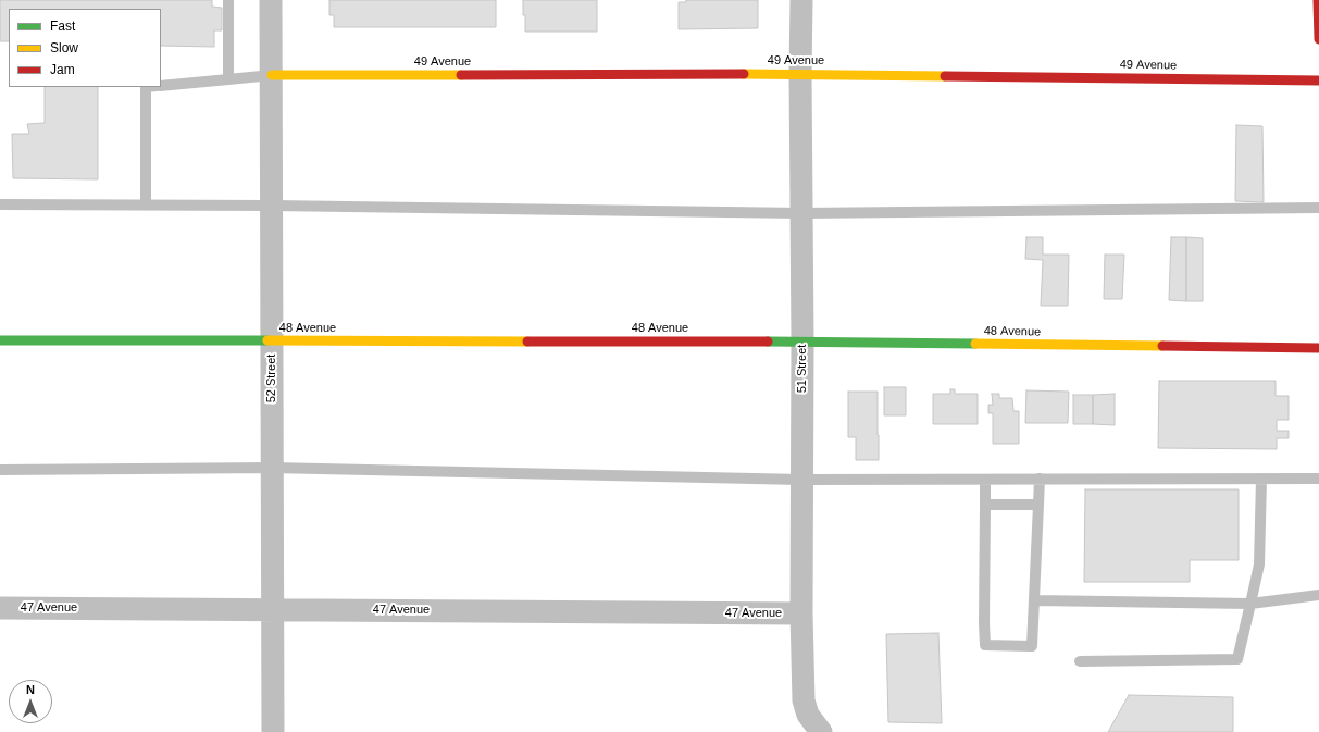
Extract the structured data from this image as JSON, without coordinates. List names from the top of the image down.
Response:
{
  "streets": {
    "street": [
      "49 Avenue",
      "48 Avenue",
      "51 Street",
      "52 Street",
      "47 Avenue"
    ]
  },
  "crossings": [
    ["49 Avenue", "51 Street"],
    ["49 Avenue", "52 Street"],
    ["48 Avenue", "51 Street"],
    ["48 Avenue", "52 Street"],
    ["51 Street", "47 Avenue"],
    ["52 Street", "47 Avenue"]
  ],
  "legend": ["Fast", "Slow", "Jam"],
  "north": "top"
}
